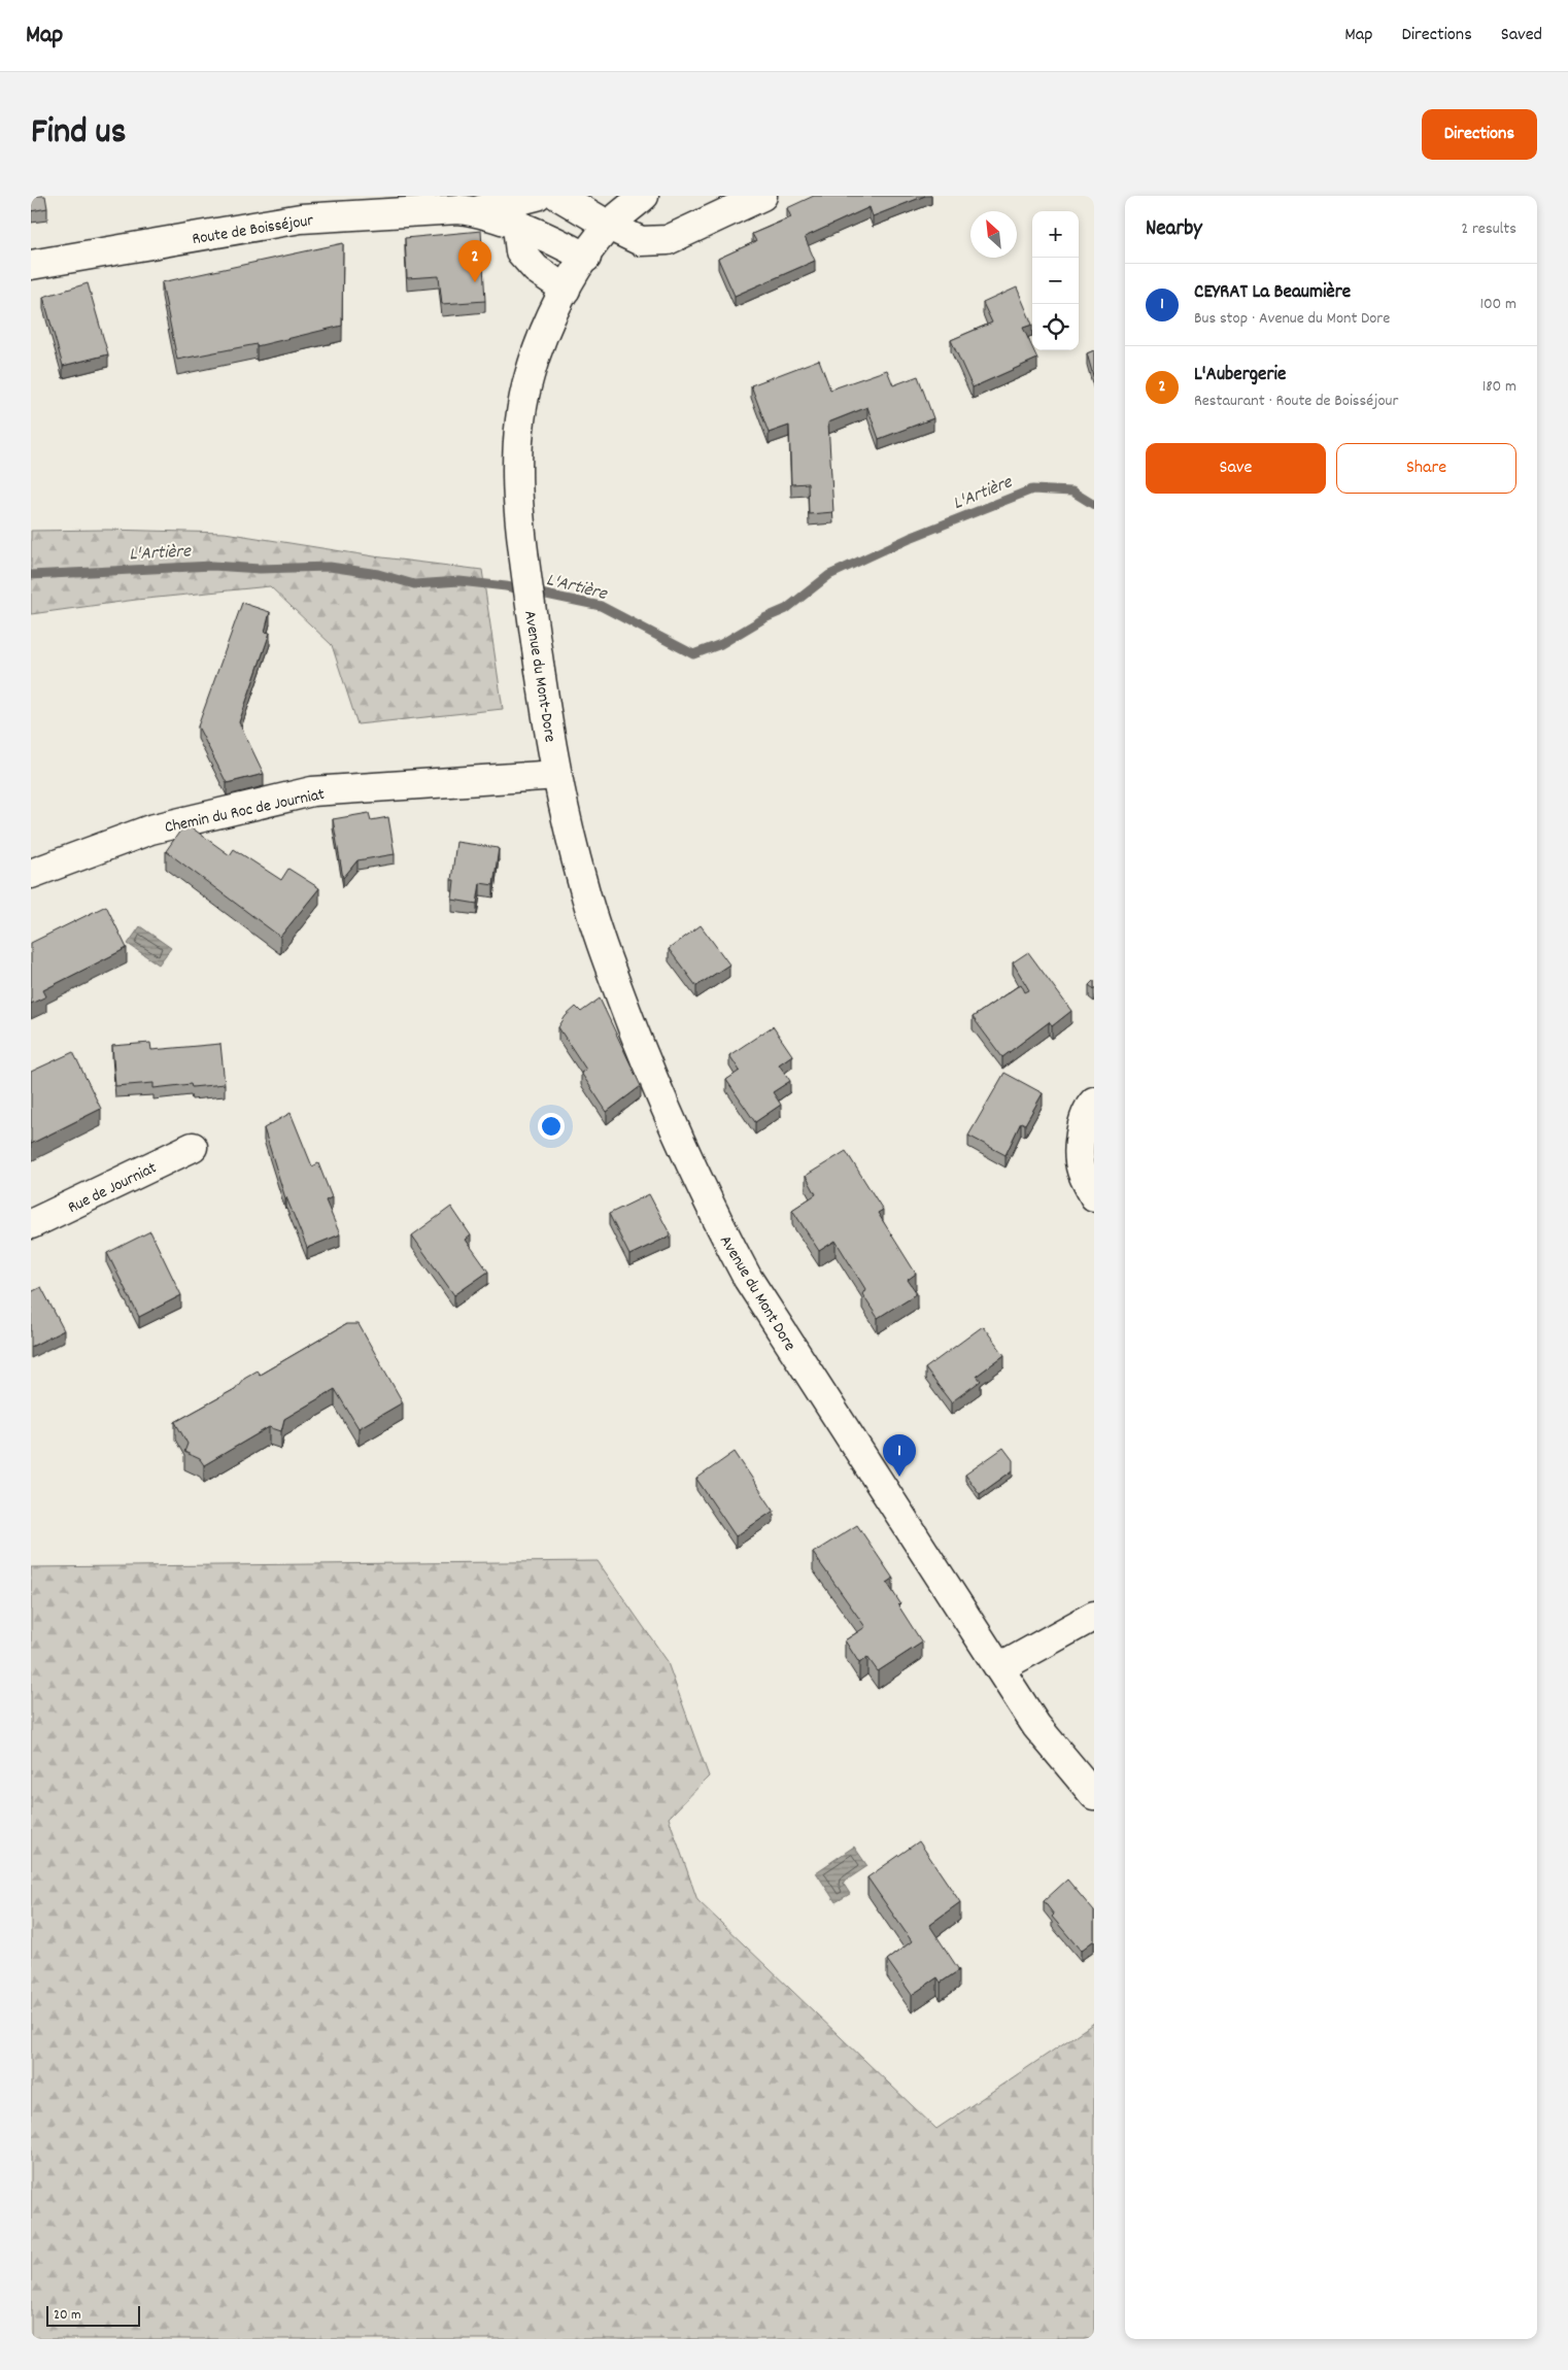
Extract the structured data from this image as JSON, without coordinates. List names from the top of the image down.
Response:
{
  "streets": {
    "street": [
      "Route de Boisséjour",
      "Avenue du Mont-Dore",
      "Chemin du Roc de Journiat",
      "Rue de Journiat",
      "Avenue du Mont Dore"
    ]
  },
  "crossings": [
    ["Route de Boisséjour", "Avenue du Mont-Dore"],
    ["Avenue du Mont-Dore", "Chemin du Roc de Journiat"],
    ["Avenue du Mont-Dore", "Avenue du Mont Dore"]
  ],
  "water": ["L'Artière"],
  "scale_bar": "20 m",
  "north": "top left",
  "page": {
    "header": "Map",
    "nav": ["Map", "Directions", "Saved"],
    "title": "Find us",
    "buttons": [
      "Directions",
      ["Save", "Share"]
    ],
    "heading": ["Nearby", "2 results"],
    "map_buttons": ["+", "−"],
    "pins": ["2", "1"],
    "list": [
      {
        "mark": "1",
        "name": "CEYRAT La Beaumière",
        "note": "Bus stop · Avenue du Mont Dore",
        "value": "100 m"
      },
      {
        "mark": "2",
        "name": "L'Aubergerie",
        "note": "Restaurant · Route de Boisséjour",
        "value": "180 m"
      }
    ],
    "scale": "20 m"
  }
}
